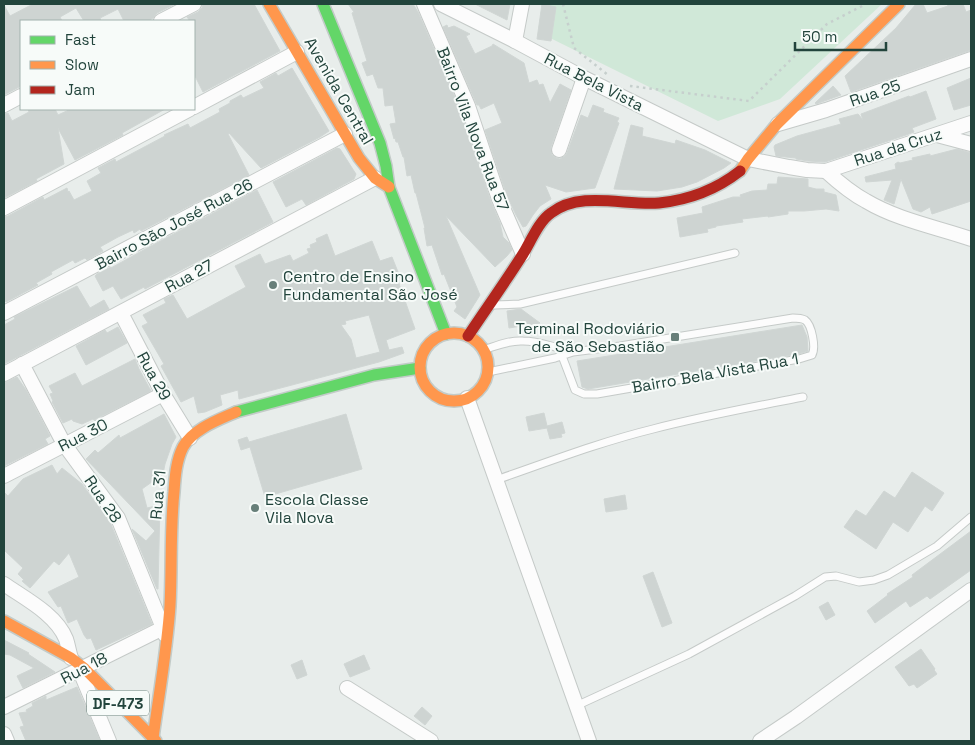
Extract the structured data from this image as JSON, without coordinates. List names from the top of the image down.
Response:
{
  "streets": {
    "street": [
      "Rua Bela Vista",
      "Avenida Central",
      "Rua 25",
      "Bairro Vila Nova Rua 57",
      "Rua da Cruz",
      "Bairro São José Rua 26",
      "Rua 27",
      "Rua 29",
      "Rua 30",
      "Rua 31",
      "Rua 28",
      "Rua 18",
      "DF-473"
    ],
    "lane": ["Bairro Bela Vista Rua 1"]
  },
  "crossings": [
    ["Rua Bela Vista", "Rua da Cruz"],
    ["Avenida Central", "Bairro São José Rua 26"],
    ["Avenida Central", "Rua 27"],
    ["Avenida Central", "Rua 31"],
    ["Rua 27", "Rua 29"],
    ["Rua 27", "Rua 28"],
    ["Rua 29", "Rua 30"],
    ["Rua 29", "Rua 31"],
    ["Rua 30", "Rua 28"],
    ["Rua 31", "Rua 28"],
    ["Rua 31", "DF-473"],
    ["Rua 28", "Rua 18"],
    ["Rua 18", "DF-473"]
  ],
  "places": {
    "other": ["Centro de Ensino Fundamental São José", "Escola Classe Vila Nova"],
    "transit": ["Terminal Rodoviário de São Sebastião"]
  },
  "legend": ["Fast", "Slow", "Jam"],
  "scale_bar": "50 m"
}
